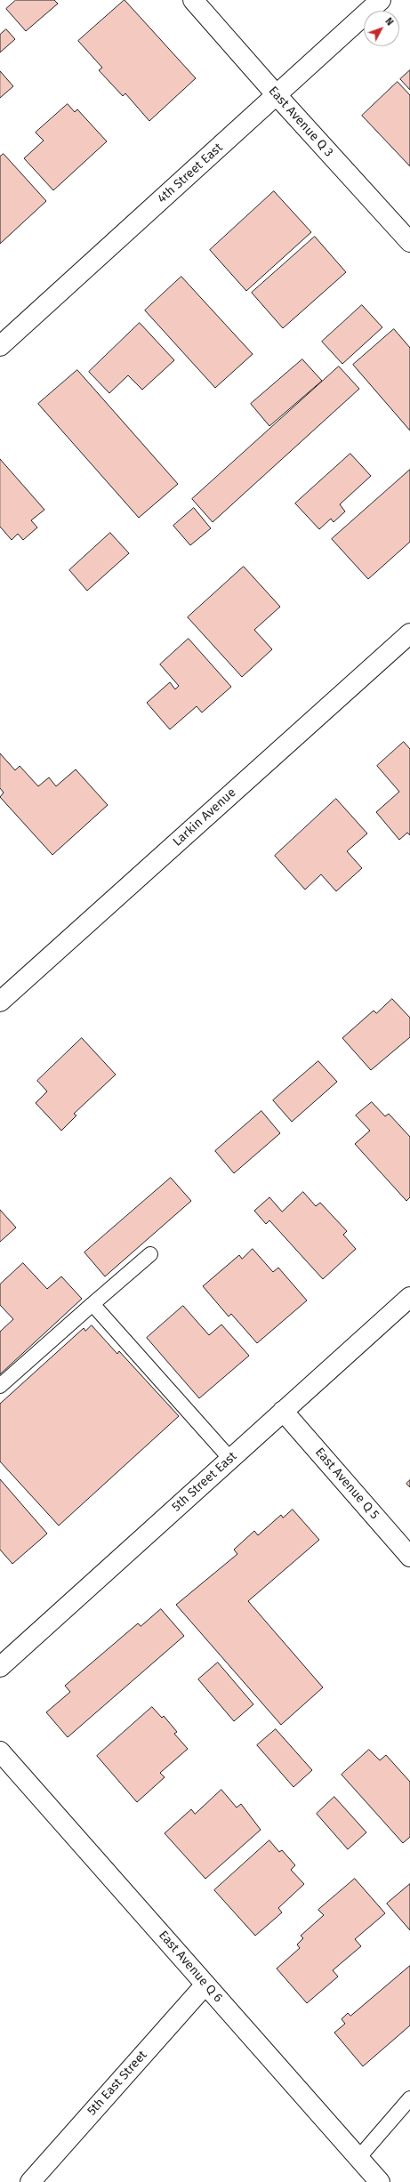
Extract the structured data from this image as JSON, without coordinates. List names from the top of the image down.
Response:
{
  "streets": {
    "street": [
      "East Avenue Q 3",
      "4th Street East",
      "Larkin Avenue",
      "5th Street East",
      "East Avenue Q 5",
      "East Avenue Q 6",
      "5th East Street"
    ]
  },
  "crossings": [
    ["East Avenue Q 3", "4th Street East"],
    ["5th Street East", "East Avenue Q 5"],
    ["East Avenue Q 6", "5th East Street"]
  ],
  "north": "top right"
}
